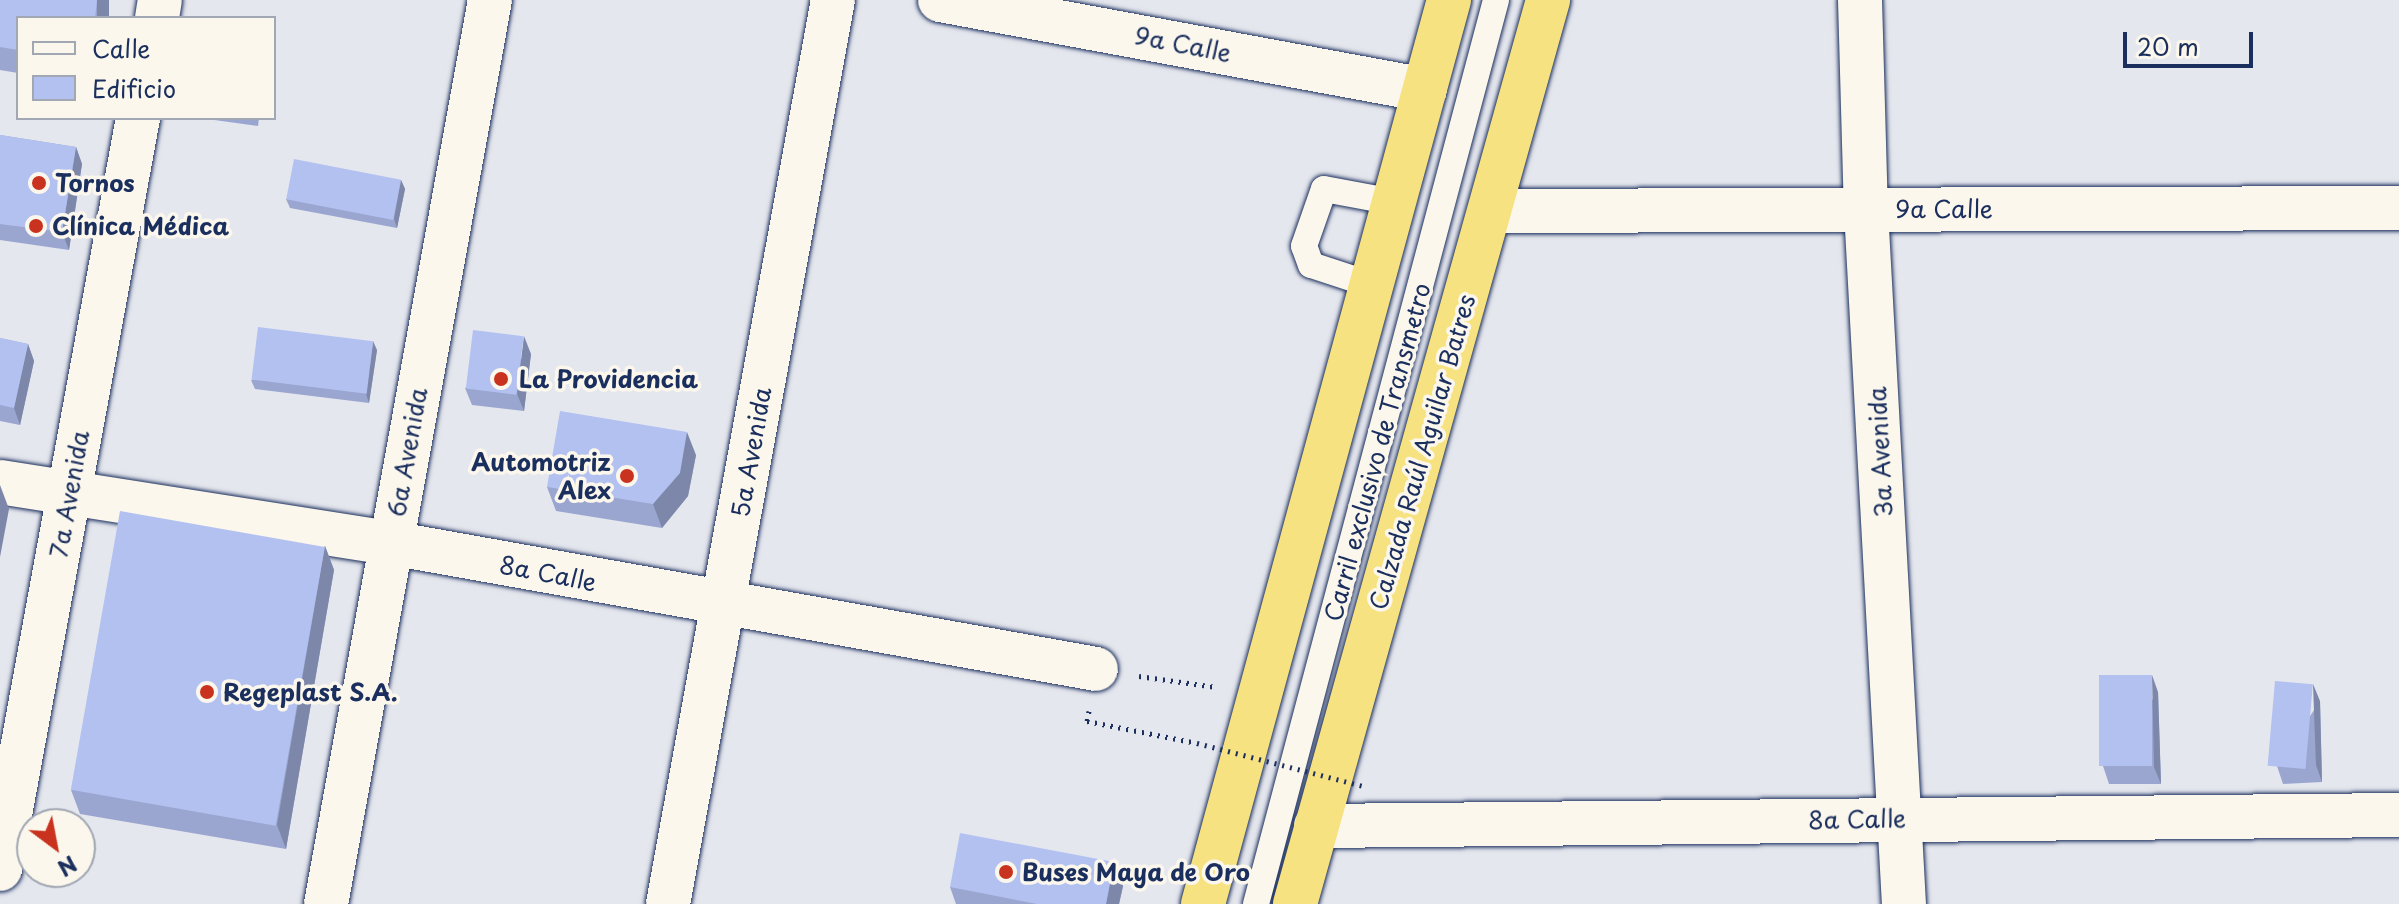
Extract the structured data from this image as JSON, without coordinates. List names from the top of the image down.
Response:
{
  "streets": {
    "highway": ["Calzada Raúl Aguilar Batres"],
    "street": [
      "9a Calle",
      "6a Avenida",
      "5a Avenida",
      "3a Avenida",
      "7a Avenida",
      "8a Calle"
    ],
    "lane": ["Carril exclusivo de Transmetro"]
  },
  "crossings": [
    ["9a Calle", "Calzada Raúl Aguilar Batres"],
    ["9a Calle", "3a Avenida"],
    ["6a Avenida", "8a Calle"],
    ["5a Avenida", "8a Calle"],
    ["Calzada Raúl Aguilar Batres", "8a Calle"],
    ["3a Avenida", "8a Calle"],
    ["7a Avenida", "8a Calle"]
  ],
  "places": [
    "Tornos",
    "Clínica Médica",
    "La Providencia",
    "Automotriz Alex",
    "Regeplast S.A.",
    "Buses Maya de Oro"
  ],
  "legend": ["Calle", "Edificio"],
  "scale_bar": "20 m",
  "north": "bottom right"
}
